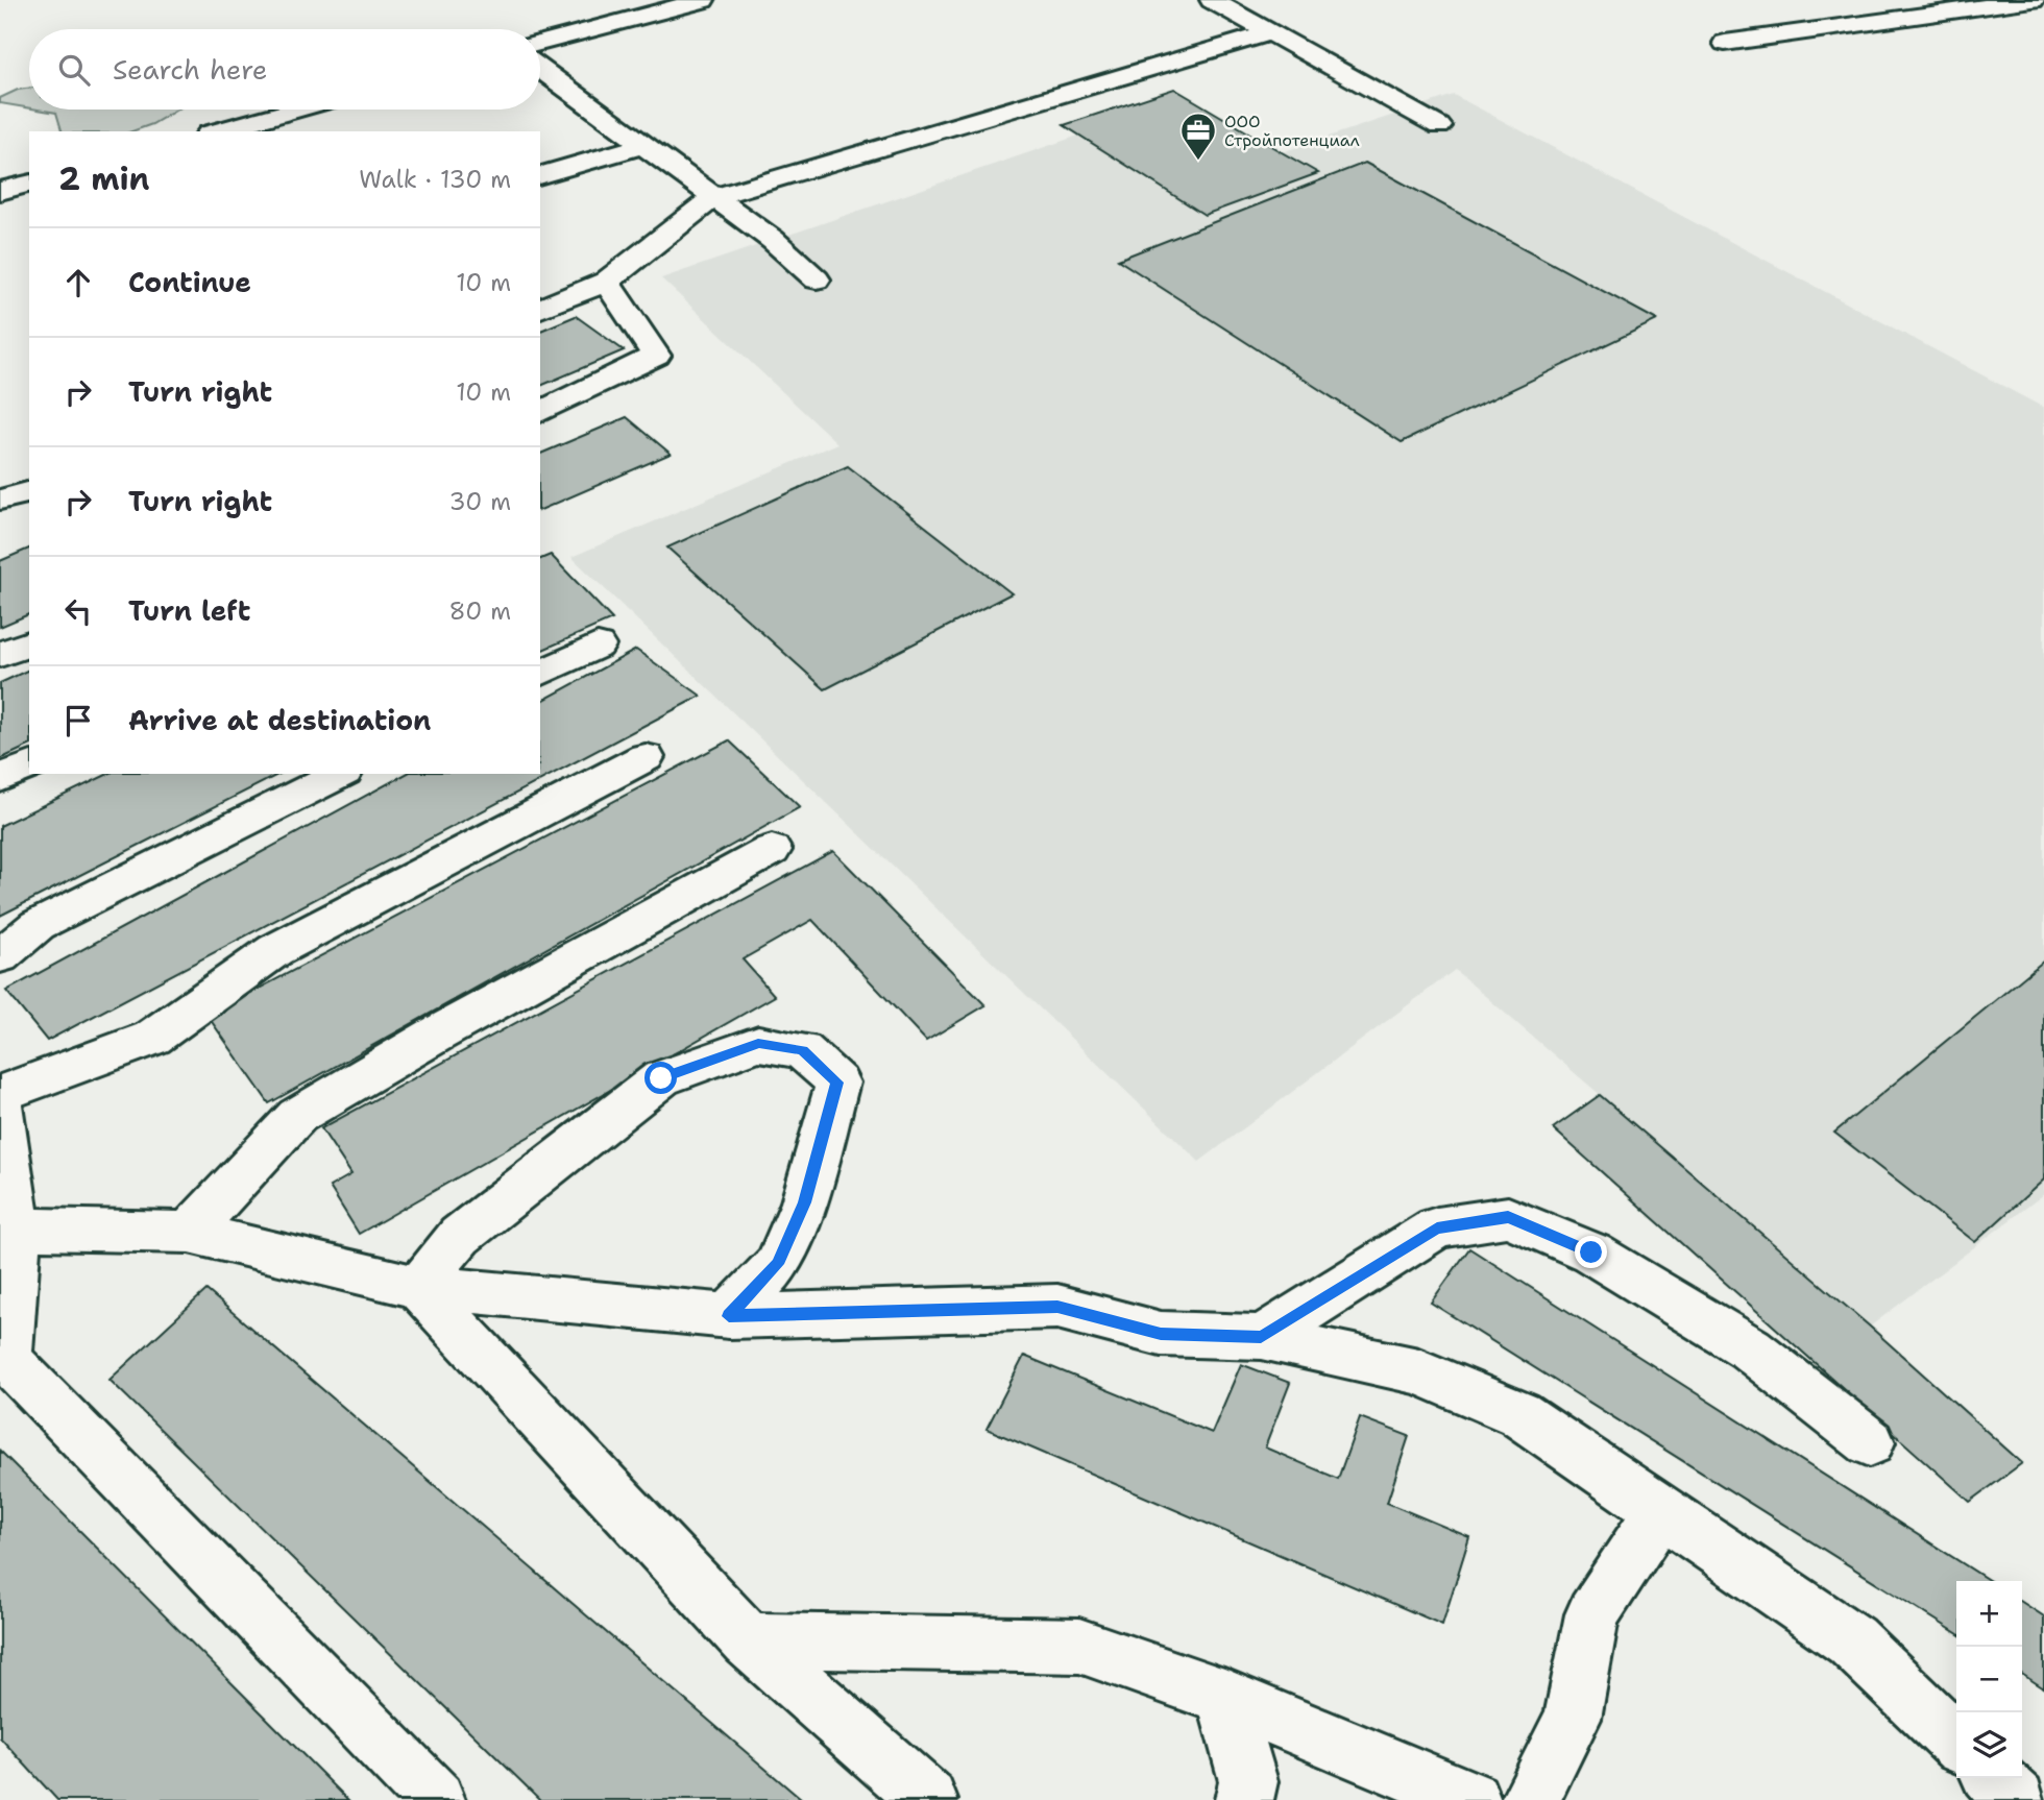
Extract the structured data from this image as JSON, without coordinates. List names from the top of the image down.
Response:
{
  "places": {
    "office": ["ООО Стройпотенциал"]
  },
  "page": {
    "search": "Search here",
    "heading": ["2 min", "Walk · 130 m"],
    "list": [
      ["Continue", "10 m"],
      ["Turn right", "10 m"],
      ["Turn right", "30 m"],
      ["Turn left", "80 m"],
      "Arrive at destination"
    ],
    "map_buttons": ["+", "−"]
  }
}
